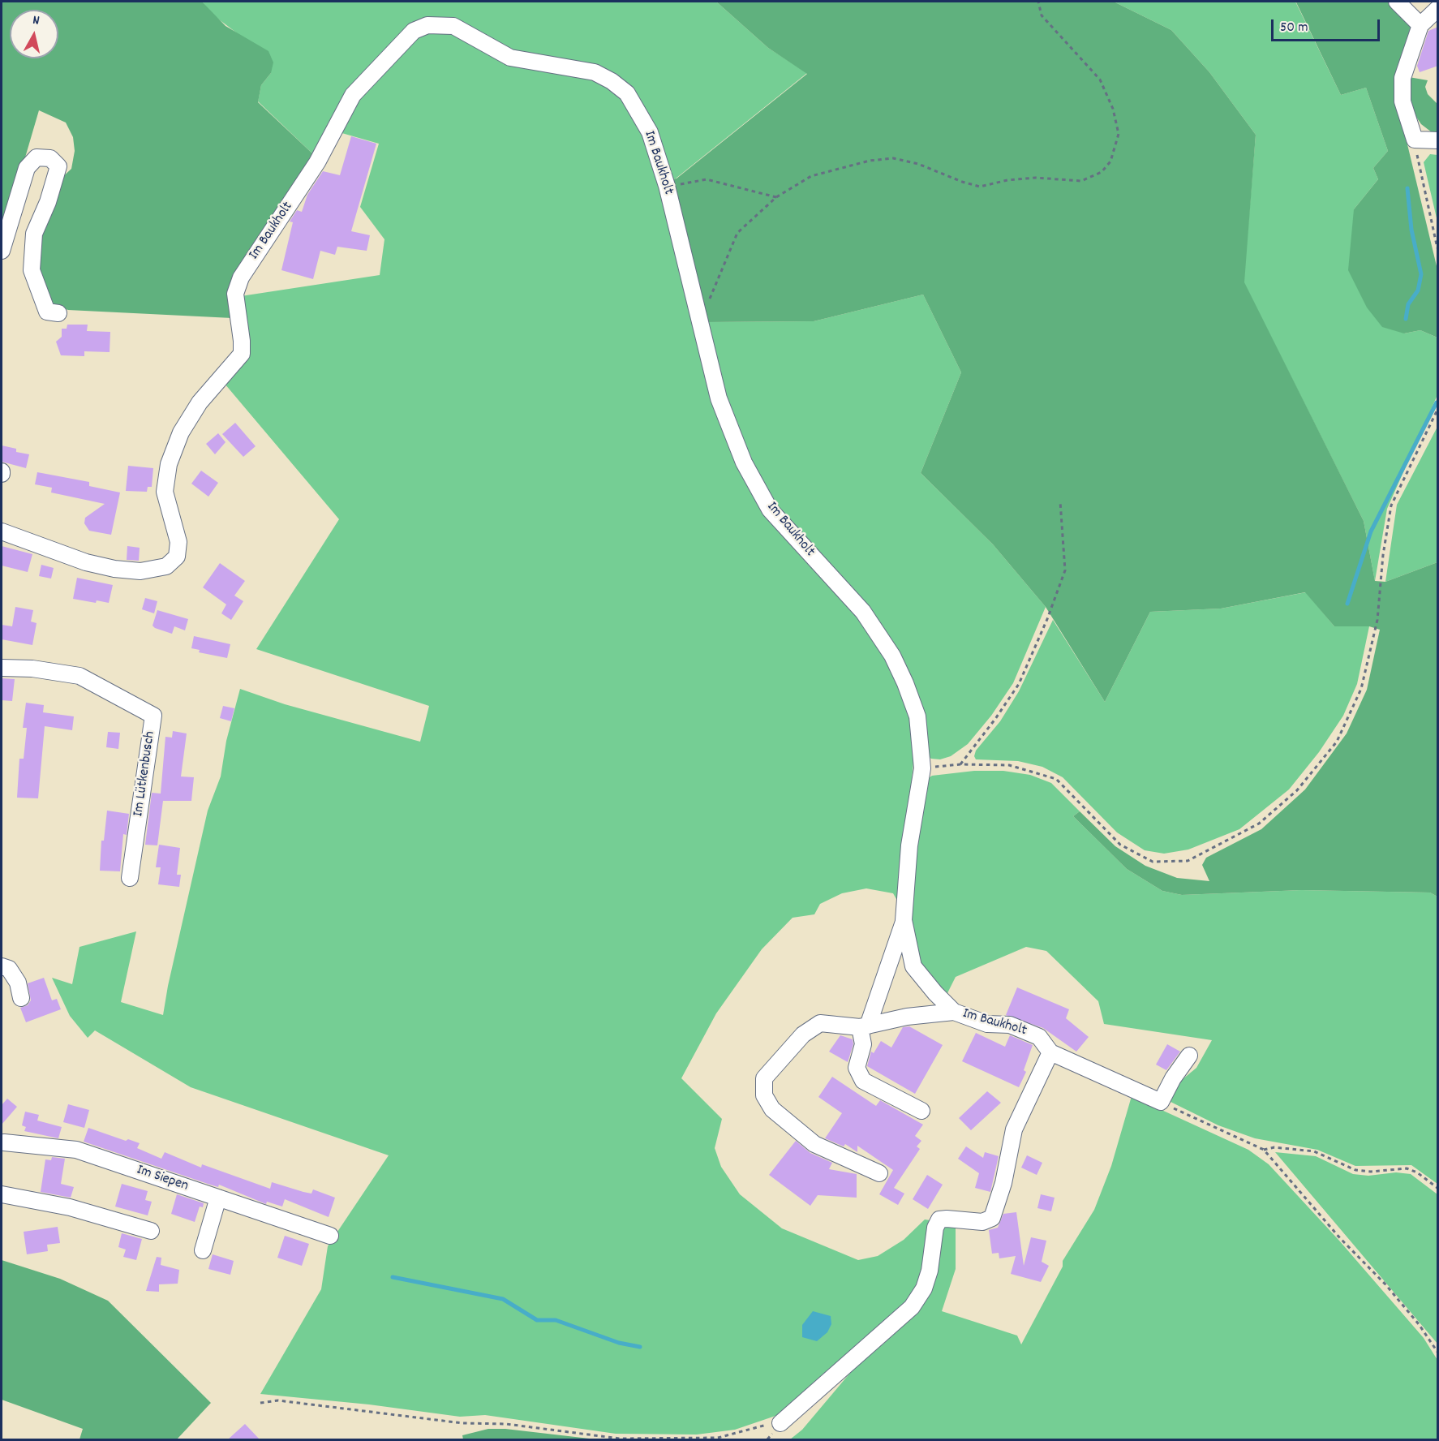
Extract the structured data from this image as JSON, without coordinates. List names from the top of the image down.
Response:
{
  "streets": {
    "street": ["Im Baukholt", "Im Lütkenbusch", "Im Siepen"]
  },
  "scale_bar": "50 m",
  "north": "top"
}
